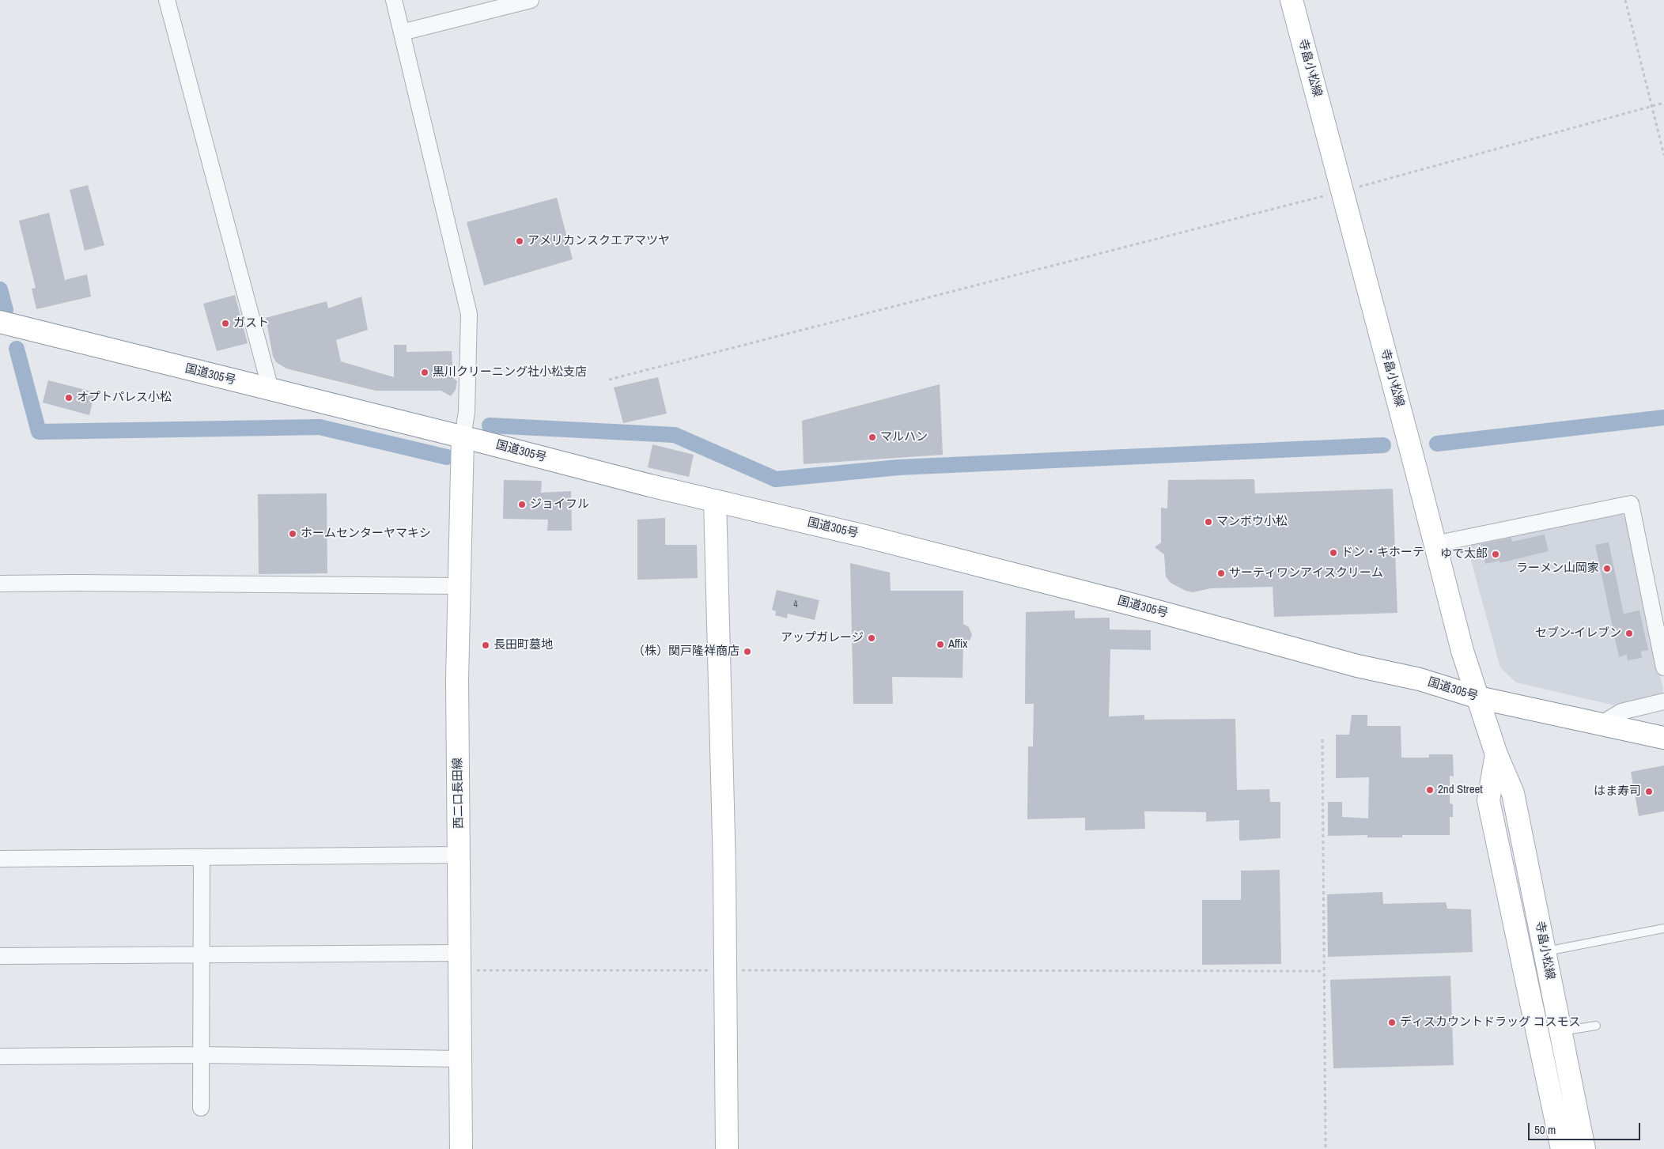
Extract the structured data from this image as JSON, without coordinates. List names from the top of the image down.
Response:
{
  "streets": {
    "main road": ["寺畠小松線", "国道305号", "西二口長田線"]
  },
  "crossings": [
    ["寺畠小松線", "国道305号"],
    ["国道305号", "西二口長田線"]
  ],
  "places": [
    "アメリカンスクエアマツヤ",
    "ガスト",
    "黒川クリーニング社小松支店",
    "オプトパレス小松",
    "マルハン",
    "ジョイフル",
    "マンボウ小松",
    "ホームセンターヤマキシ",
    "ドン・キホーテ",
    "ゆで太郎",
    "ラーメン山岡家",
    "サーティワンアイスクリーム",
    "セブン-イレブン",
    "アップガレージ",
    "Affix",
    "長田町墓地",
    "（株）関戸隆祥商店",
    "2nd Street",
    "はま寿司",
    "ディスカウントドラッグ コスモス"
  ],
  "house_numbers": ["4"],
  "scale_bar": "50 m"
}
